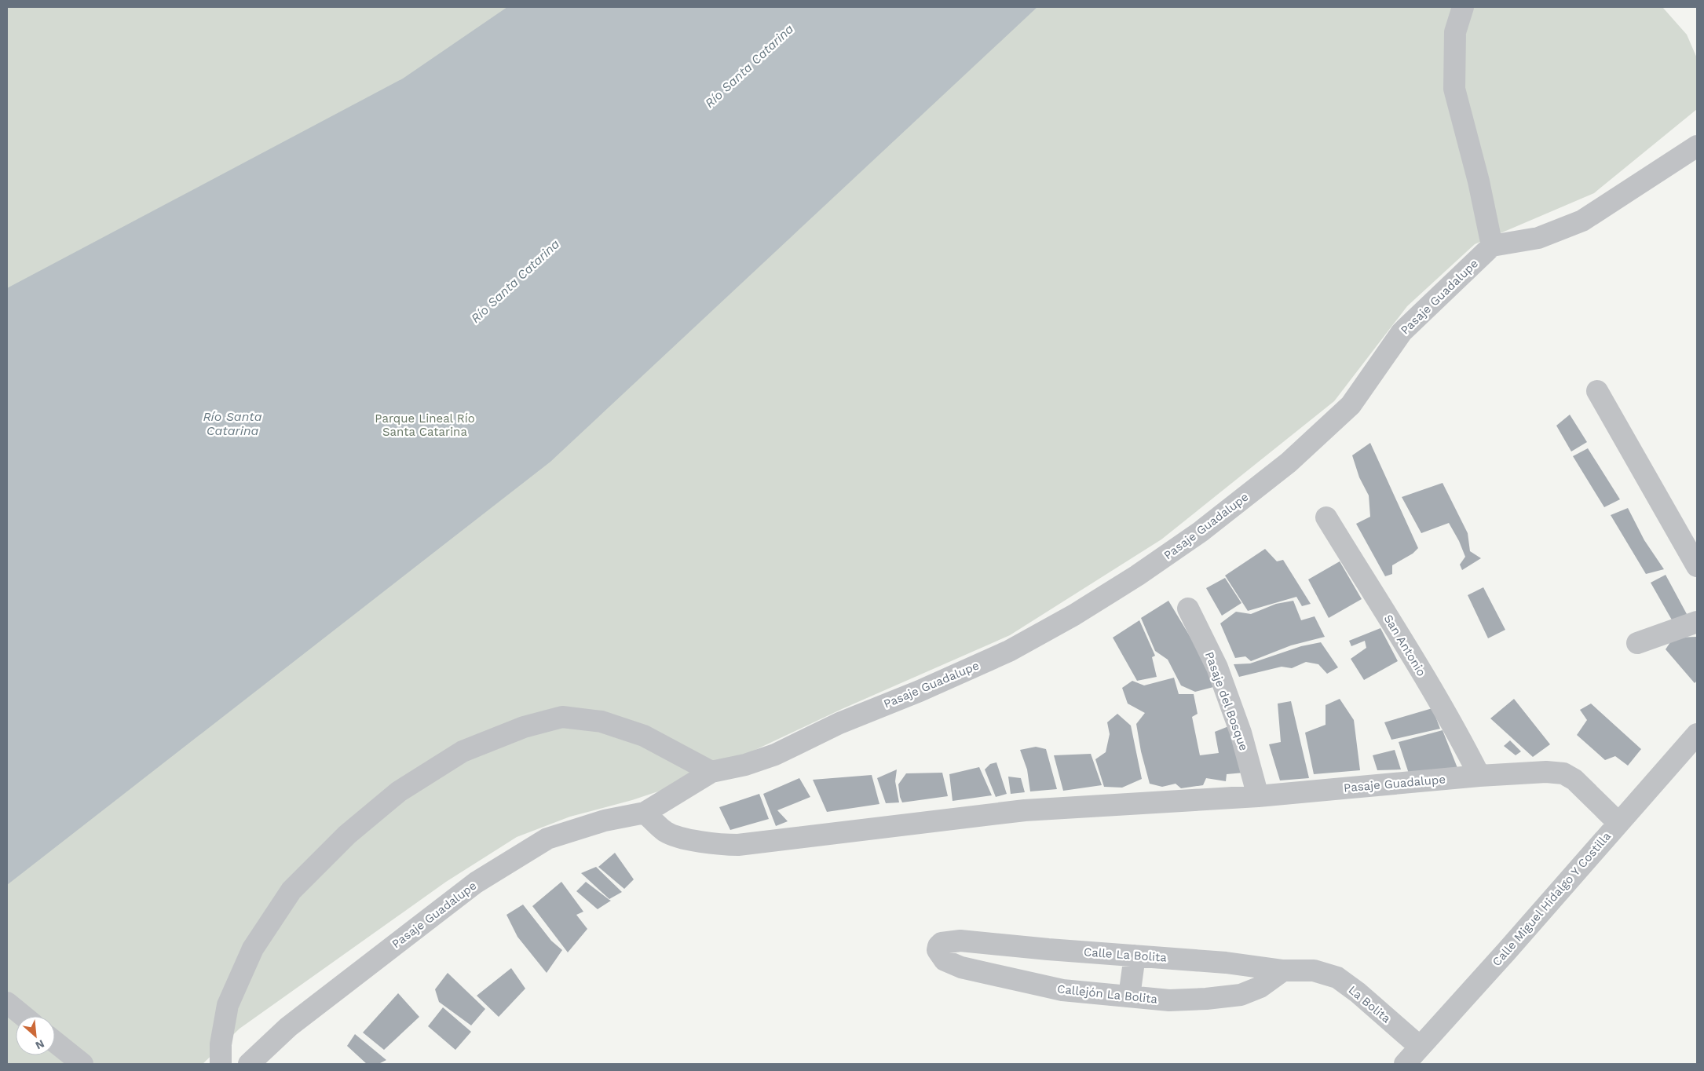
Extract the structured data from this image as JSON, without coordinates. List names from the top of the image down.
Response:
{
  "streets": {
    "street": [
      "Pasaje Guadalupe",
      "San Antonio",
      "Pasaje del Bosque",
      "Calle Miguel Hidalgo Y Costilla",
      "Calle La Bolita",
      "Callejón La Bolita",
      "La Bolita"
    ]
  },
  "crossings": [
    ["Pasaje Guadalupe", "San Antonio"],
    ["Pasaje Guadalupe", "Pasaje del Bosque"],
    ["Pasaje Guadalupe", "Calle Miguel Hidalgo Y Costilla"],
    ["Calle Miguel Hidalgo Y Costilla", "La Bolita"],
    ["Calle La Bolita", "Callejón La Bolita"],
    ["Calle La Bolita", "La Bolita"]
  ],
  "water": ["Río Santa Catarina"],
  "parks": ["Parque Lineal Río Santa Catarina"],
  "north": "bottom right"
}
